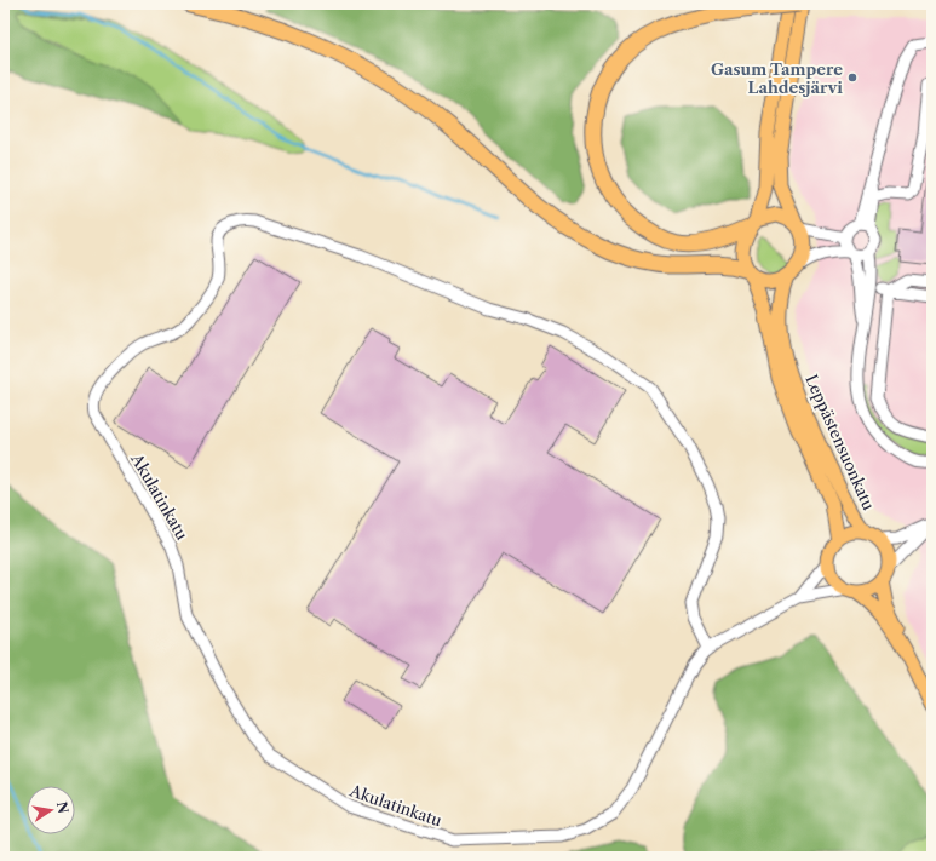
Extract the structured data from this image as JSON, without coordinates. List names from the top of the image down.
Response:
{
  "streets": {
    "main road": ["Leppästensuonkatu"],
    "street": ["Akulatinkatu"]
  },
  "crossings": [
    ["Leppästensuonkatu", "Akulatinkatu"]
  ],
  "places": ["Gasum Tampere Lahdesjärvi"],
  "north": "right"
}
